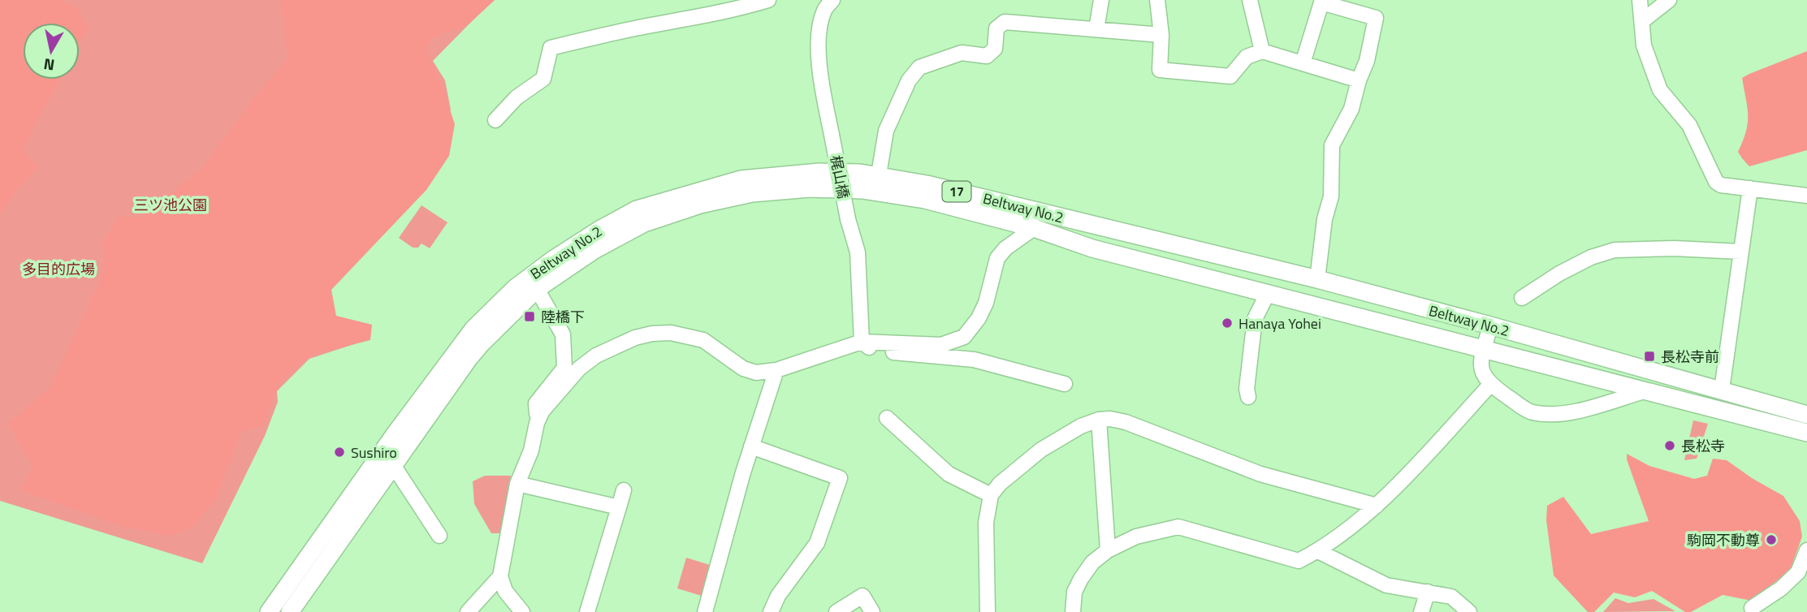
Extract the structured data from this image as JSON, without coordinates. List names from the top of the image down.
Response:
{
  "streets": {
    "main road": ["17", "Beltway No.2"],
    "street": ["梶山橋"]
  },
  "parks": ["三ツ池公園", "多目的広場"],
  "places": {
    "transit": ["陸橋下", "長松寺前"],
    "other": [
      "Hanaya Yohei",
      "長松寺",
      "Sushiro",
      "駒岡不動尊"
    ]
  },
  "north": "bottom"
}
